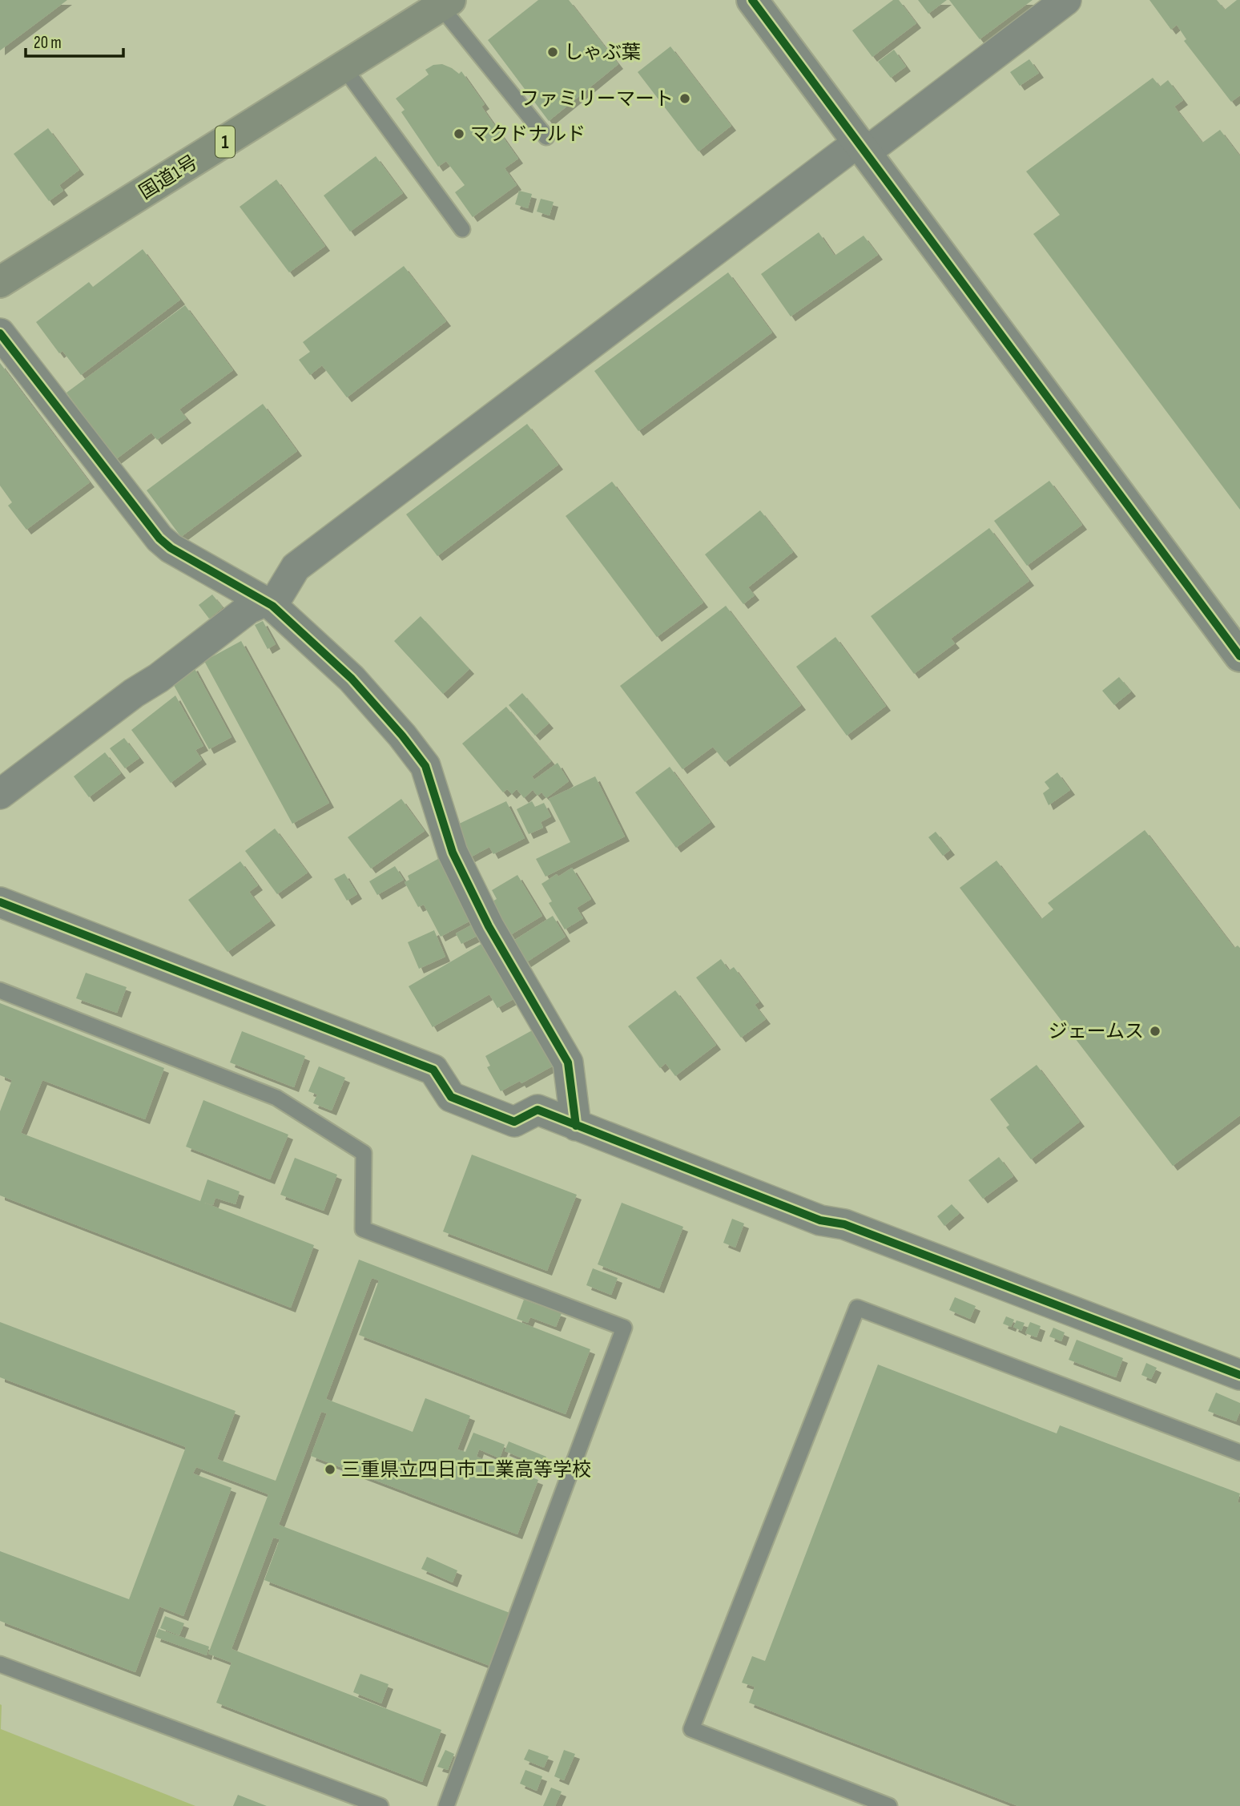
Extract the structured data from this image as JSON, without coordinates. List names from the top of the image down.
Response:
{
  "streets": {
    "highway": ["1", "国道1号"]
  },
  "places": [
    "しゃぶ葉",
    "ファミリーマート",
    "マクドナルド",
    "ジェームス",
    "三重県立四日市工業高等学校"
  ],
  "scale_bar": "20 m"
}
